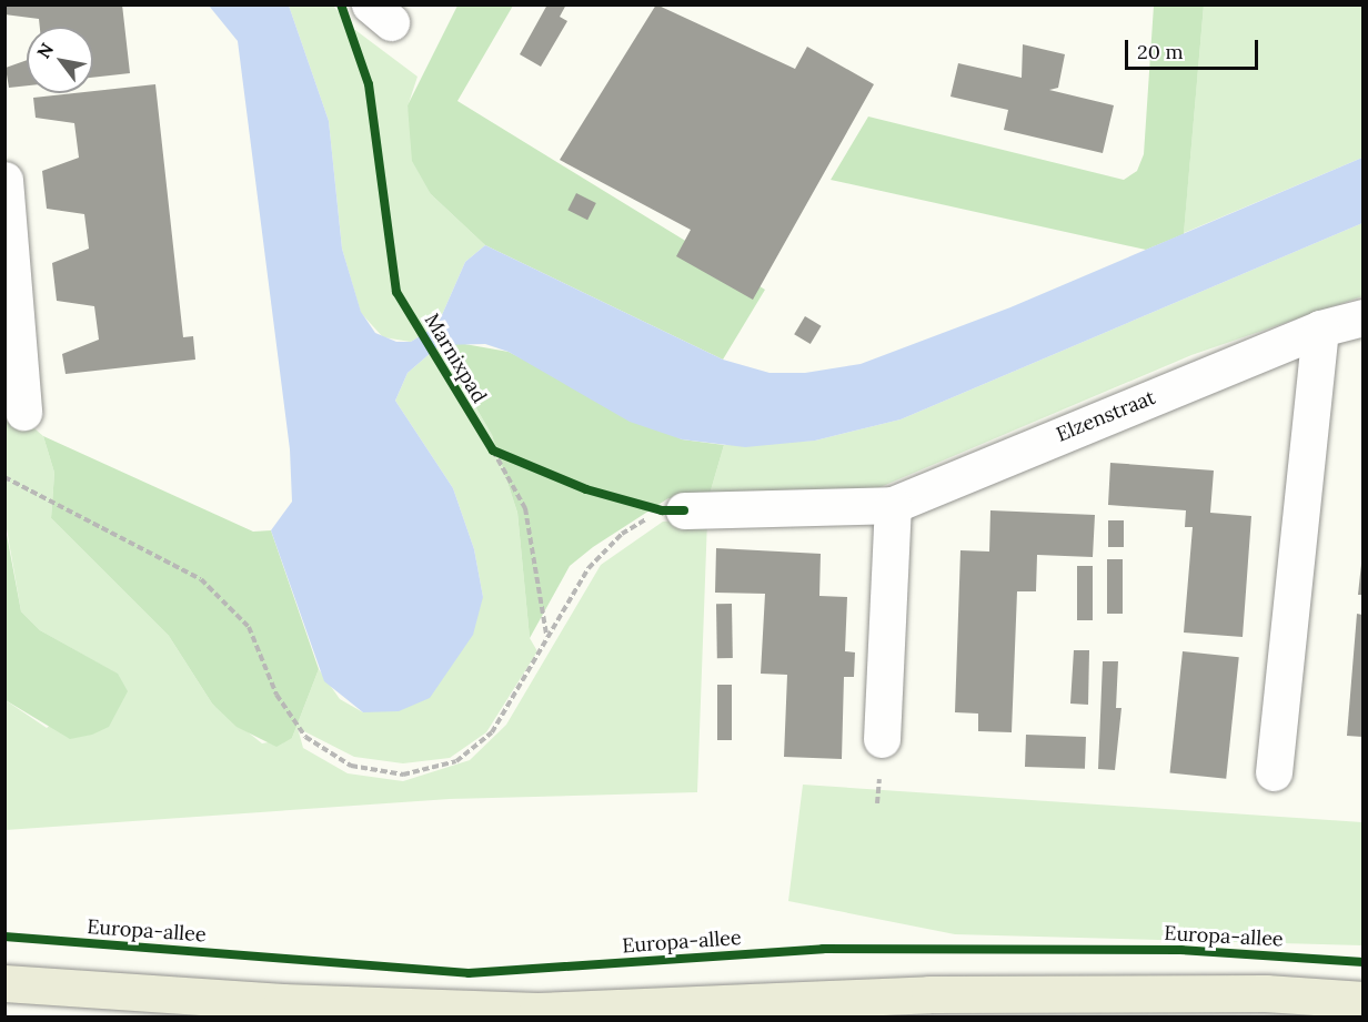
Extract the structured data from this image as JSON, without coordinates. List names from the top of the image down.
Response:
{
  "streets": {
    "street": ["Elzenstraat"],
    "cycle path": ["Marnixpad", "Europa-allee"]
  },
  "scale_bar": "20 m",
  "north": "top left"
}
